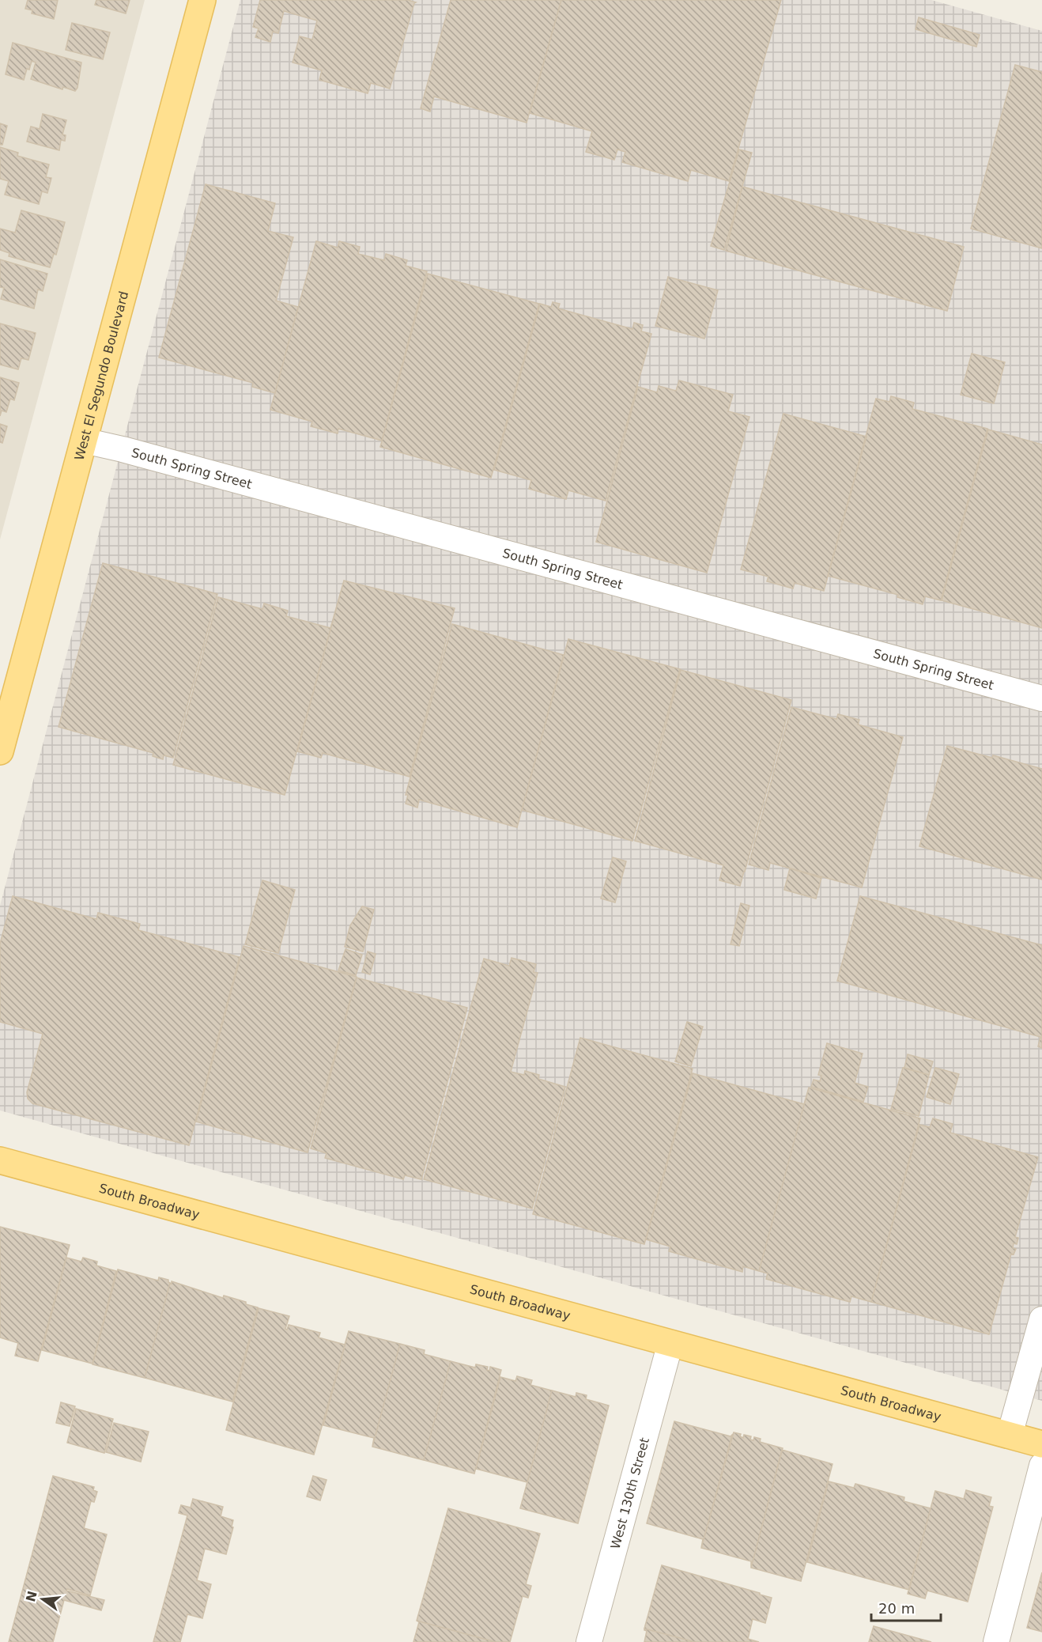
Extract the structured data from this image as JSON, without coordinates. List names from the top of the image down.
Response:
{
  "streets": {
    "main road": ["West El Segundo Boulevard", "South Broadway"],
    "street": ["South Spring Street", "West 130th Street"]
  },
  "crossings": [
    ["West El Segundo Boulevard", "South Spring Street"],
    ["South Broadway", "West 130th Street"]
  ],
  "scale_bar": "20 m",
  "north": "left"
}
